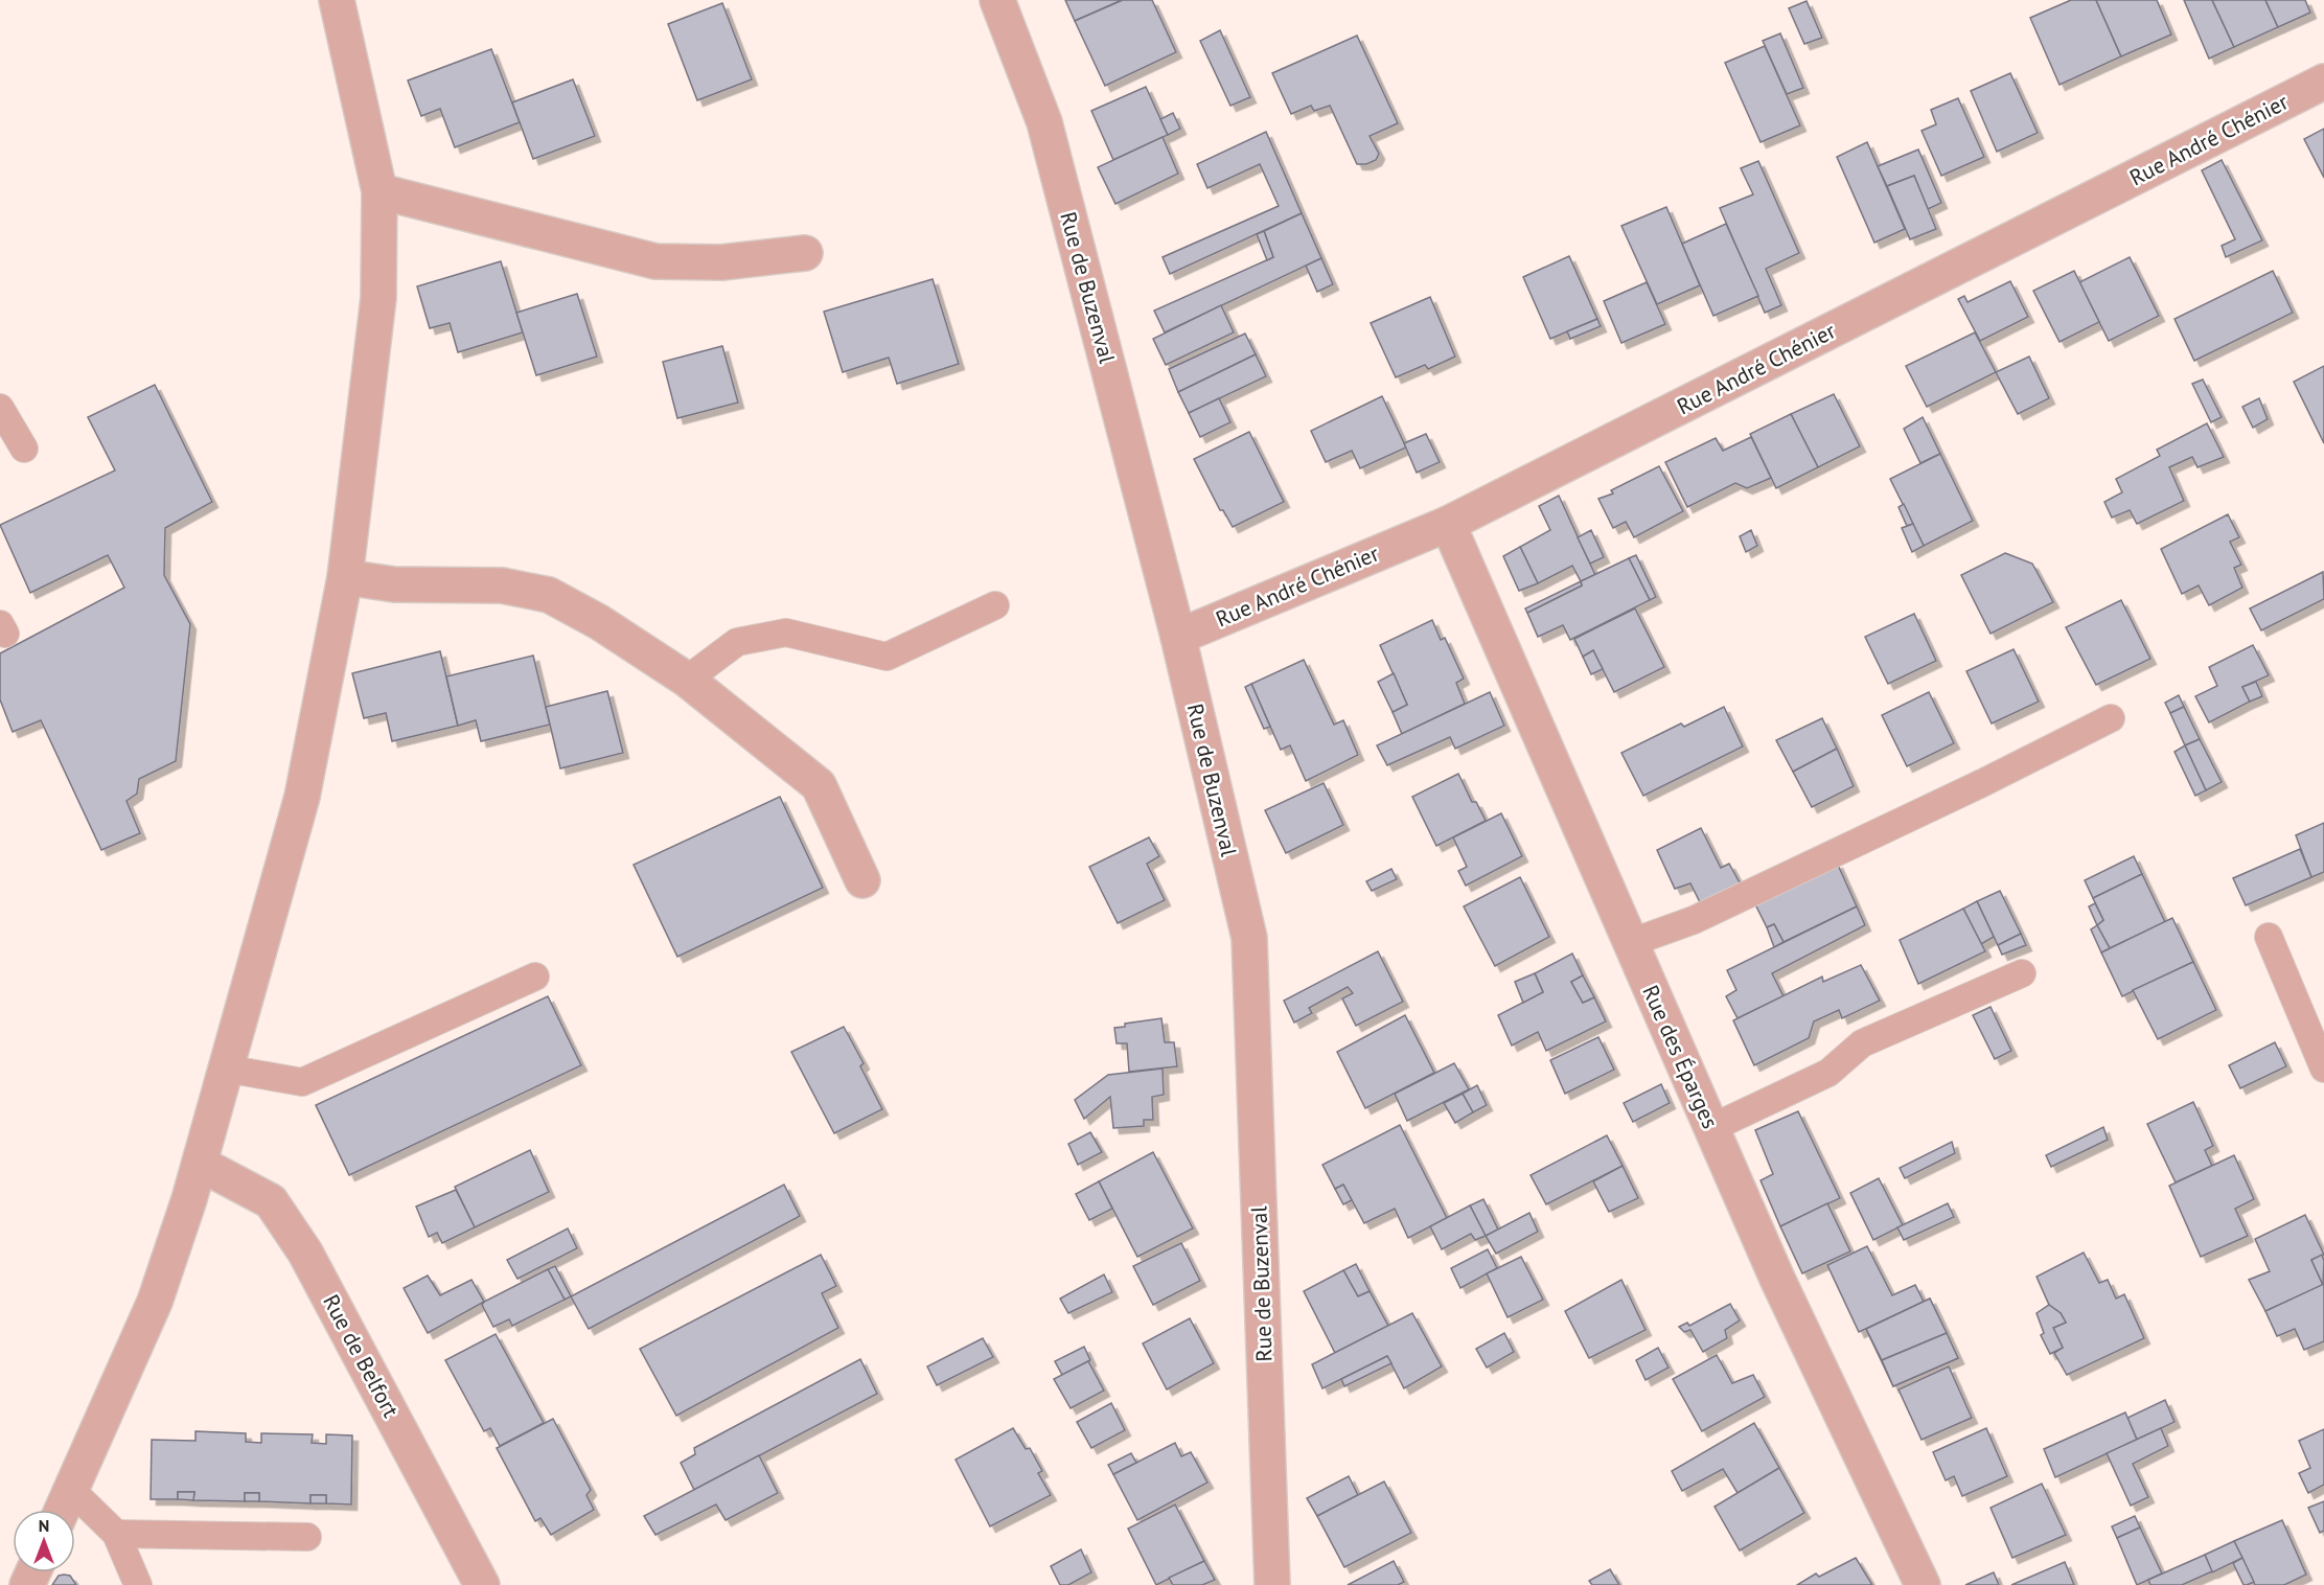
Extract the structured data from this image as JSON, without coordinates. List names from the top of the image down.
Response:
{
  "streets": {
    "street": [
      "Rue André Chénier",
      "Rue de Buzenval",
      "Rue des Éparges",
      "Rue de Belfort"
    ]
  },
  "crossings": [
    ["Rue André Chénier", "Rue de Buzenval"],
    ["Rue André Chénier", "Rue des Éparges"]
  ],
  "north": "top"
}
